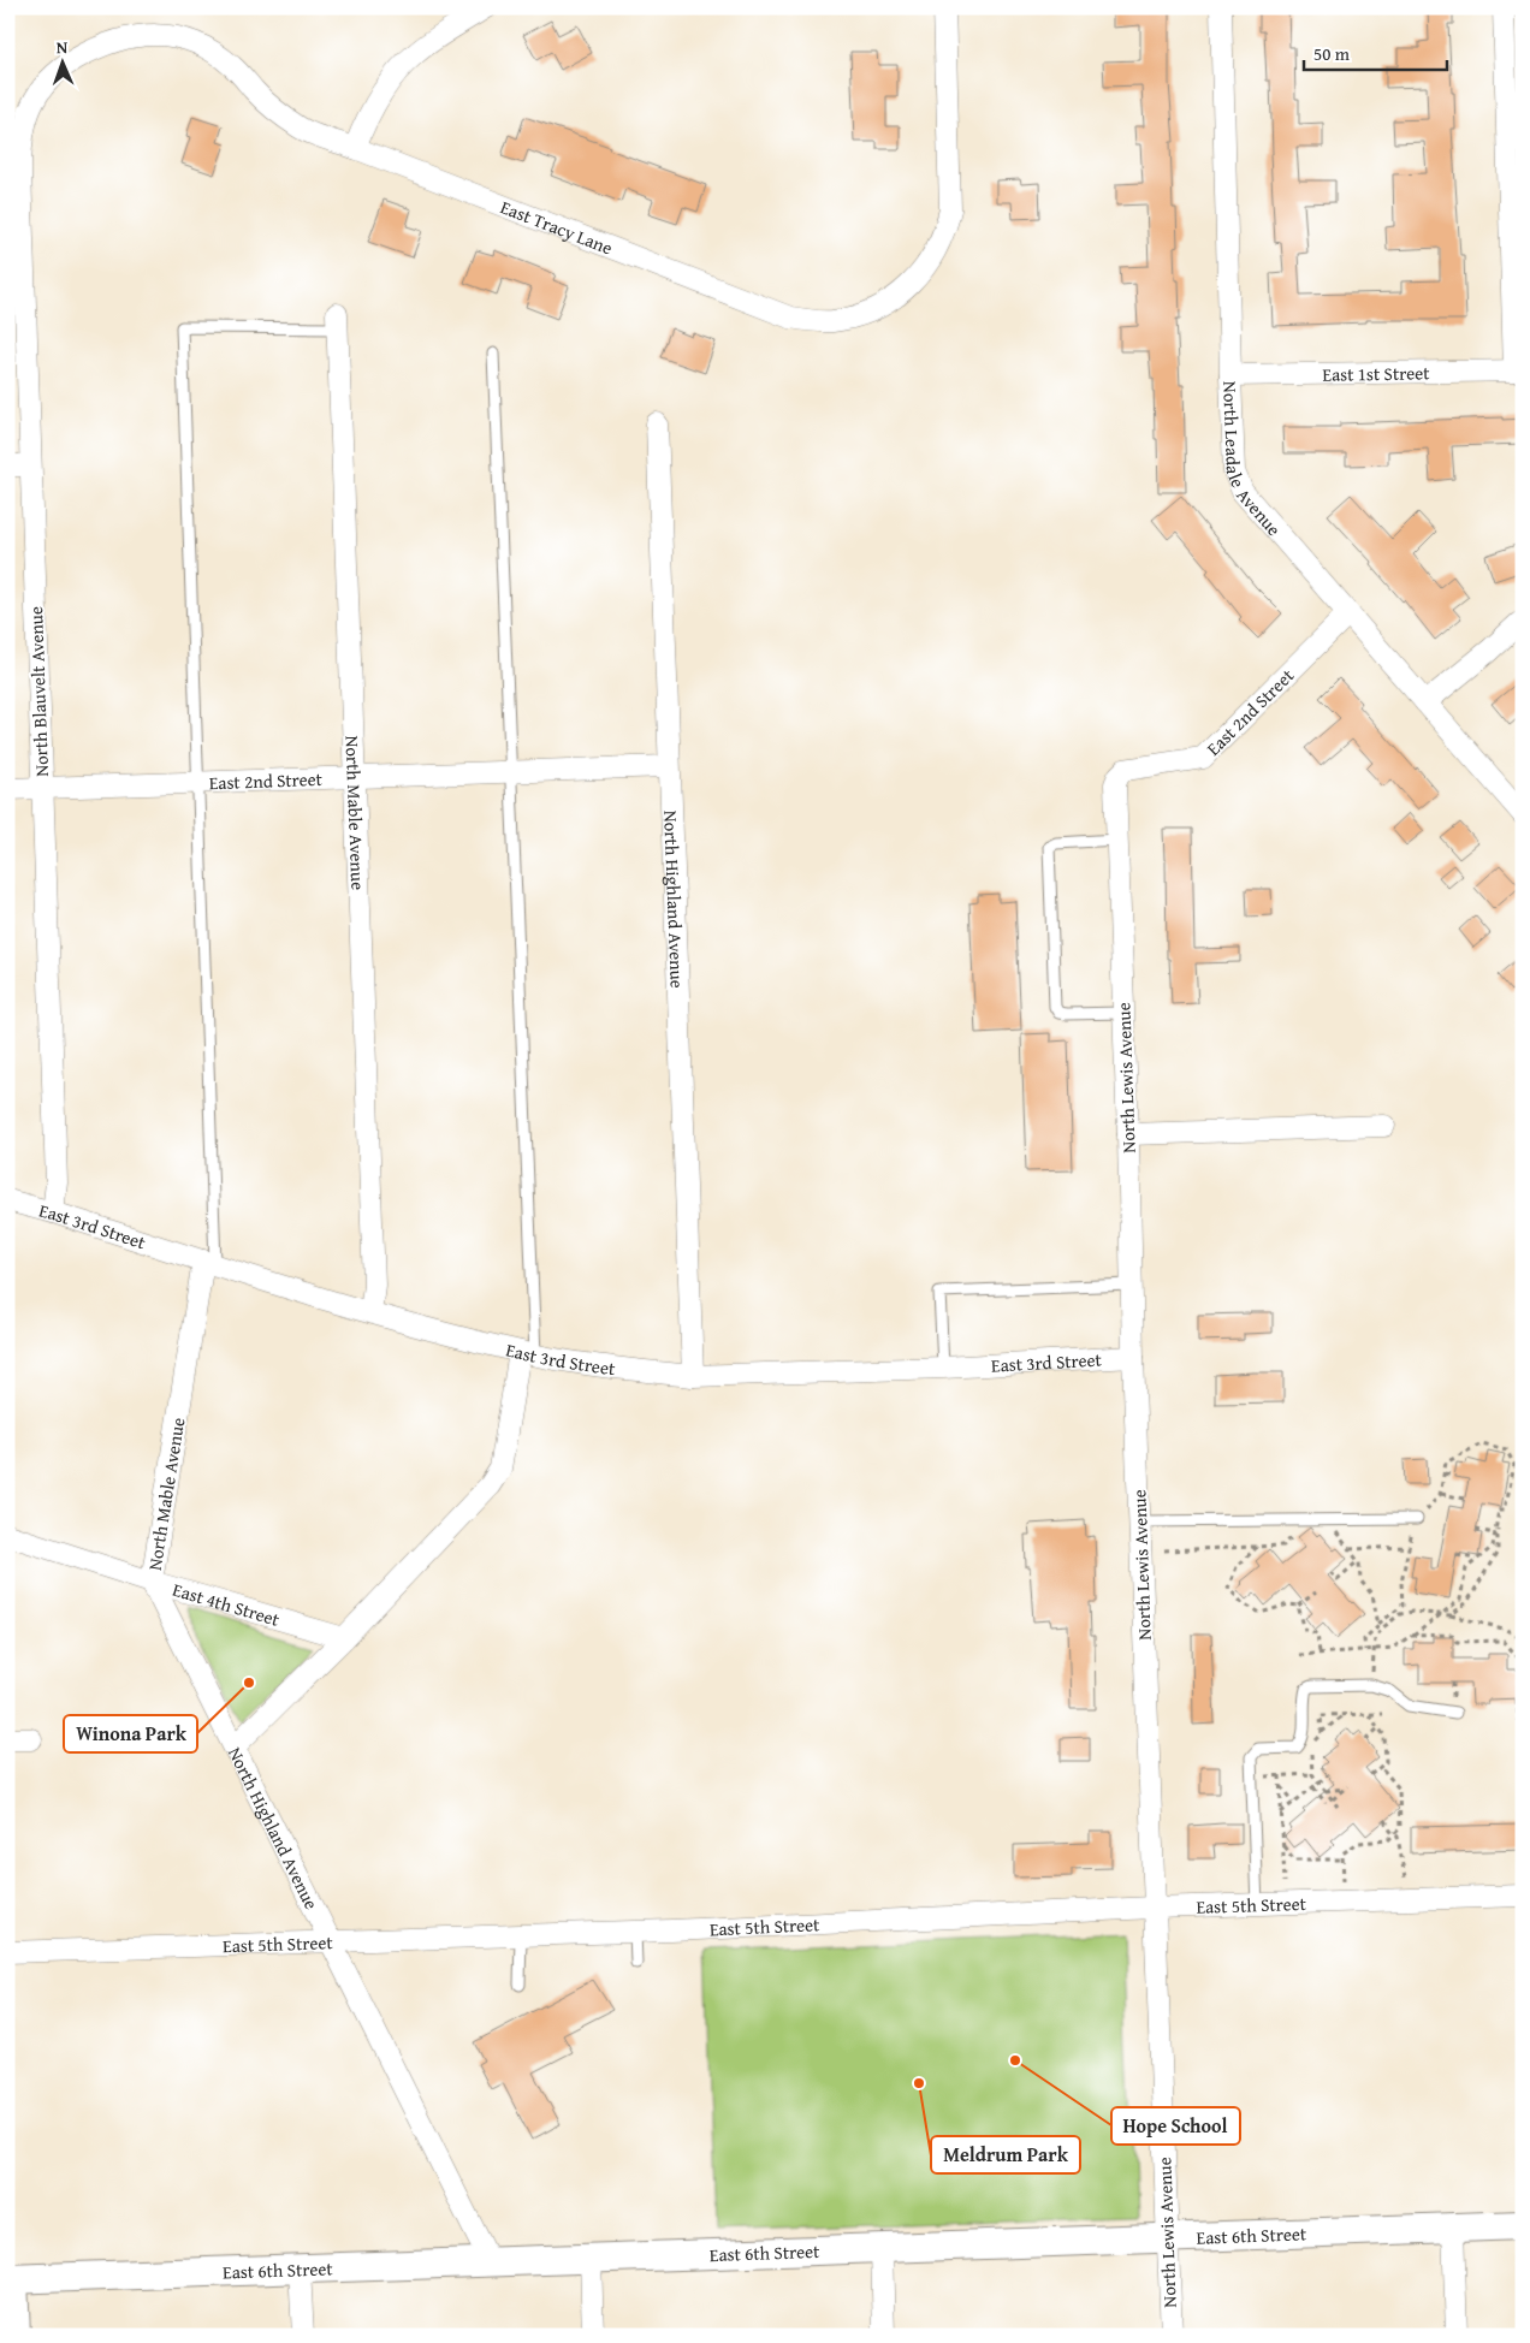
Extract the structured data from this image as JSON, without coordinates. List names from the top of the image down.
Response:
{
  "streets": {
    "main road": ["East 6th Street"],
    "street": [
      "East Tracy Lane",
      "East 1st Street",
      "North Leadale Avenue",
      "North Blauvelt Avenue",
      "East 2nd Street",
      "North Mable Avenue",
      "North Highland Avenue",
      "North Lewis Avenue",
      "East 3rd Street",
      "East 4th Street",
      "East 5th Street"
    ]
  },
  "crossings": [
    ["East Tracy Lane", "North Blauvelt Avenue"],
    ["East 1st Street", "North Leadale Avenue"],
    ["North Leadale Avenue", "East 2nd Street"],
    ["North Blauvelt Avenue", "East 2nd Street"],
    ["North Blauvelt Avenue", "East 3rd Street"],
    ["East 2nd Street", "North Mable Avenue"],
    ["East 2nd Street", "North Highland Avenue"],
    ["East 2nd Street", "North Lewis Avenue"],
    ["North Mable Avenue", "North Highland Avenue"],
    ["North Mable Avenue", "East 3rd Street"],
    ["North Mable Avenue", "East 4th Street"],
    ["North Highland Avenue", "East 3rd Street"],
    ["North Highland Avenue", "East 4th Street"],
    ["North Highland Avenue", "East 5th Street"],
    ["North Highland Avenue", "East 6th Street"],
    ["North Lewis Avenue", "East 3rd Street"],
    ["North Lewis Avenue", "East 5th Street"],
    ["North Lewis Avenue", "East 6th Street"]
  ],
  "places": ["Winona Park", "Hope School", "Meldrum Park"],
  "scale_bar": "50 m",
  "north": "top"
}
